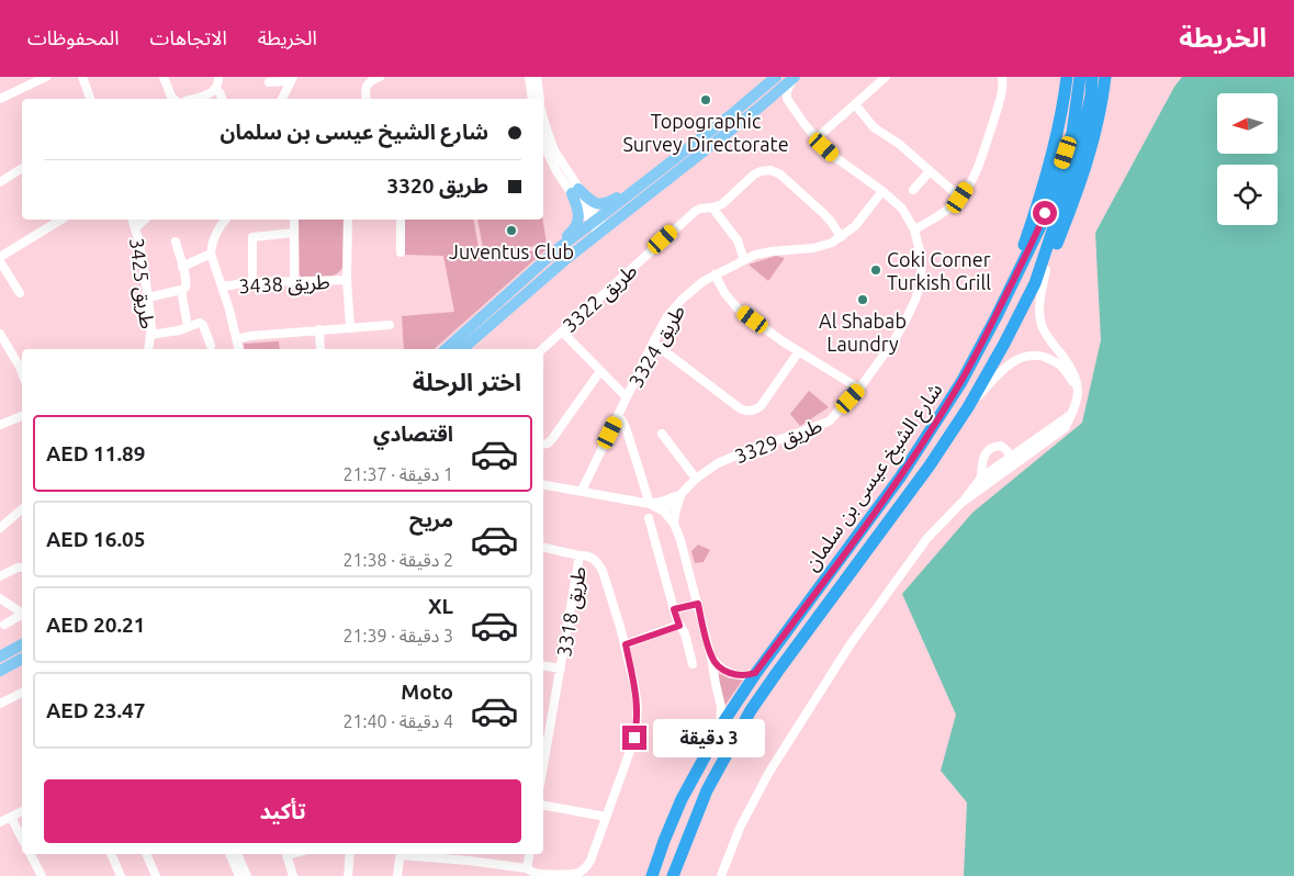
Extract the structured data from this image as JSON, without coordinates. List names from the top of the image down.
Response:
{
  "streets": {
    "highway": ["شارع الشيخ عيسى بن سلمان"],
    "street": [
      "طريق 3425",
      "طريق 3438",
      "طريق 3322",
      "طريق 3324",
      "طريق 3329",
      "طريق 3318"
    ]
  },
  "crossings": [
    ["طريق 3322", "طريق 3324"],
    ["طريق 3324", "طريق 3329"]
  ],
  "places": [
    "Topographic Survey Directorate",
    "Juventus Club",
    "Coki Corner Turkish Grill",
    "Al Shabab Laundry"
  ],
  "north": "left",
  "page": {
    "header": "الخريطة",
    "nav": ["الخريطة", "الاتجاهات", "المحفوظات"],
    "banner": ["شارع الشيخ عيسى بن سلمان", "طريق 3320"],
    "heading": "اختر الرحلة",
    "list": [
      {
        "name": "اقتصادي",
        "note": "1 دقيقة · 21:37",
        "value": "AED 11.89"
      },
      {
        "name": "مريح",
        "note": "2 دقيقة · 21:38",
        "value": "AED 16.05"
      },
      {
        "name": "XL",
        "note": "3 دقيقة · 21:39",
        "value": "AED 20.21"
      },
      {
        "name": "Moto",
        "note": "4 دقيقة · 21:40",
        "value": "AED 23.47"
      }
    ],
    "bubble": "3 دقيقة",
    "buttons": "تأكيد"
  }
}
